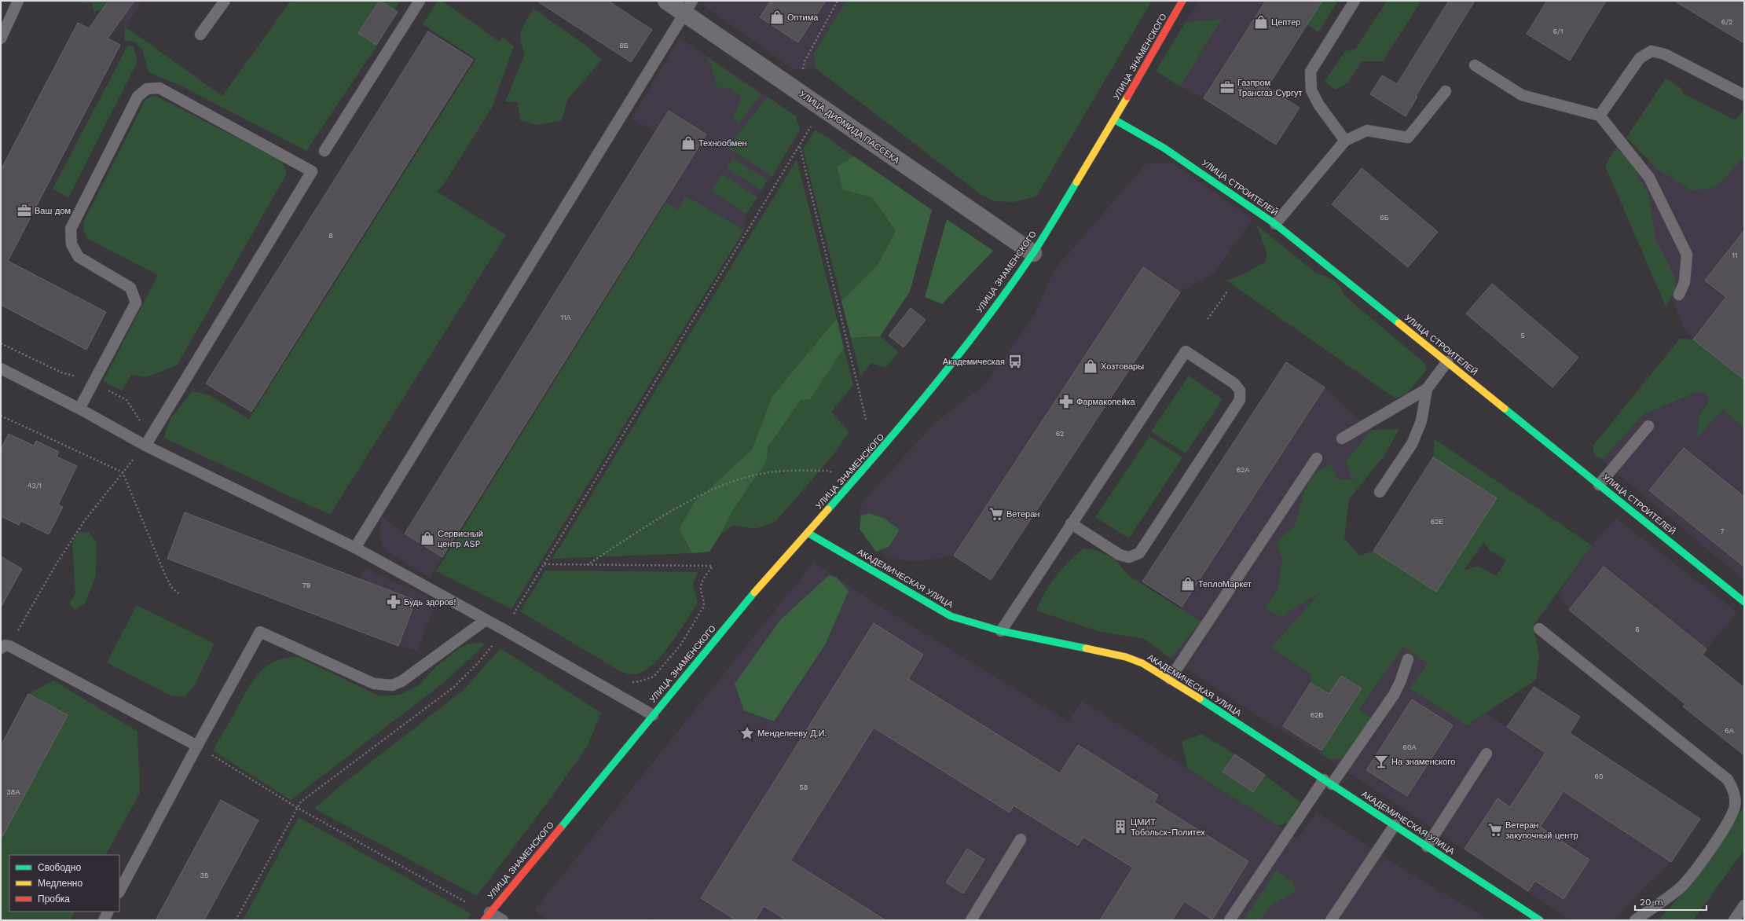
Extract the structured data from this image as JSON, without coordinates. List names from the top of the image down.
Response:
{
  "streets": {
    "street": [
      "УЛИЦА ЗНАМЕНСКОГО",
      "УЛИЦА ДИОМИДА ПАССЕКА",
      "УЛИЦА СТРОИТЕЛЕЙ",
      "АКАДЕМИЧЕСКАЯ УЛИЦА"
    ]
  },
  "crossings": [
    ["УЛИЦА ЗНАМЕНСКОГО", "УЛИЦА ДИОМИДА ПАССЕКА"],
    ["УЛИЦА ЗНАМЕНСКОГО", "УЛИЦА СТРОИТЕЛЕЙ"],
    ["УЛИЦА ЗНАМЕНСКОГО", "АКАДЕМИЧЕСКАЯ УЛИЦА"]
  ],
  "places": {
    "shop": [
      "Оптима",
      "Цептер",
      "Технообмен",
      "Хозтовары",
      "Сервисный центр ASP",
      "ТеплоМаркет"
    ],
    "office": ["Газпром Трансгаз Сургут", "Ваш дом"],
    "bus stop": ["Академическая"],
    "pharmacy": ["Фармакопейка", "Будь здоров!"],
    "supermarket": ["Ветеран", "Ветеран закупочный центр"],
    "place": ["Менделееву Д.И."],
    "bar": ["На знаменского"],
    "building": ["ЦМИТ Тобольск-Политех"]
  },
  "house_numbers": [
    "6/2",
    "6/1",
    "8Б",
    "6Б",
    "8",
    "11",
    "11А",
    "5",
    "62",
    "62А",
    "43/1",
    "62Е",
    "7",
    "79",
    "6",
    "62В",
    "6А",
    "60А",
    "60",
    "58",
    "38А",
    "38"
  ],
  "legend": ["Свободно", "Медленно", "Пробка"],
  "scale_bar": "20 m"
}
